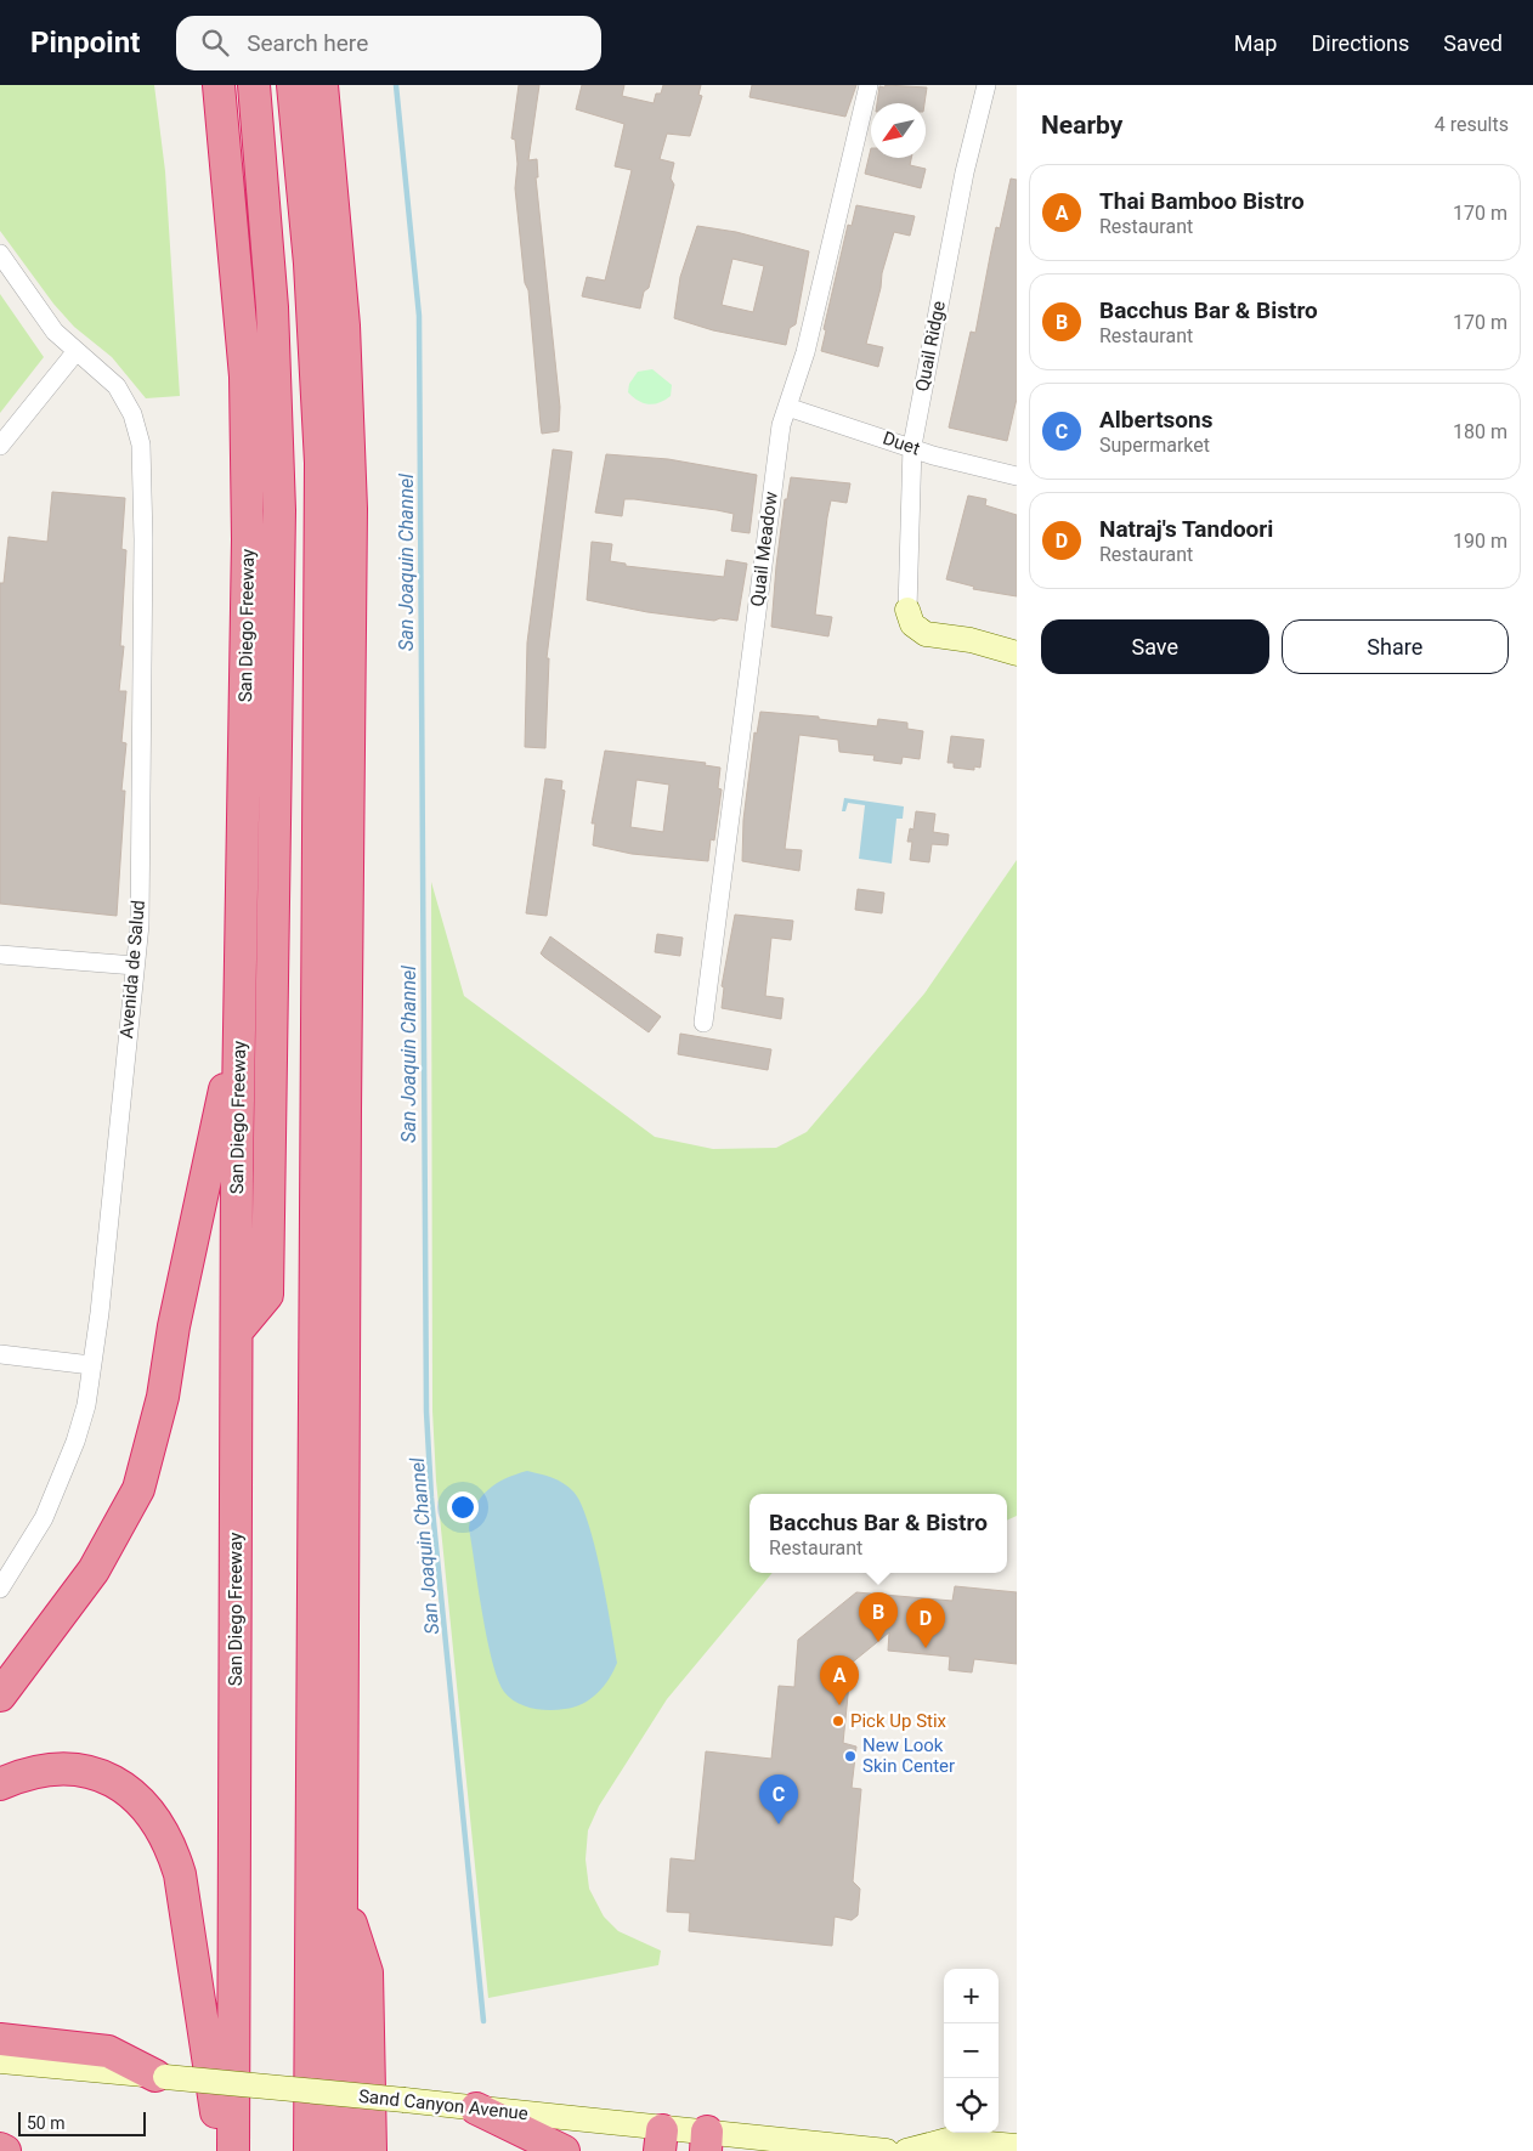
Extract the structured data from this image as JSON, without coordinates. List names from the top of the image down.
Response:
{
  "streets": {
    "highway": ["San Diego Freeway"],
    "main road": ["Sand Canyon Avenue"],
    "street": [
      "Quail Ridge",
      "Duet",
      "Quail Meadow",
      "Avenida de Salud"
    ]
  },
  "crossings": [
    ["Quail Ridge", "Duet"],
    ["Duet", "Quail Meadow"]
  ],
  "water": ["San Joaquin Channel"],
  "places": ["Pick Up Stix", "New Look Skin Center"],
  "scale_bar": "50 m",
  "north": "bottom left",
  "page": {
    "header": "Pinpoint",
    "search": "Search here",
    "nav": ["Map", "Directions", "Saved"],
    "heading": ["Nearby", "4 results"],
    "list": [
      {
        "mark": "A",
        "name": "Thai Bamboo Bistro",
        "note": "Restaurant",
        "value": "170 m"
      },
      {
        "mark": "B",
        "name": "Bacchus Bar & Bistro",
        "note": "Restaurant",
        "value": "170 m"
      },
      {
        "mark": "C",
        "name": "Albertsons",
        "note": "Supermarket",
        "value": "180 m"
      },
      {
        "mark": "D",
        "name": "Natraj's Tandoori",
        "note": "Restaurant",
        "value": "190 m"
      }
    ],
    "buttons": ["Save", "Share"],
    "popup": ["Bacchus Bar & Bistro", "Restaurant"],
    "pins": [
      "B",
      "D",
      "A",
      "C"
    ],
    "map_buttons": ["+", "−"],
    "scale": "50 m"
  }
}
